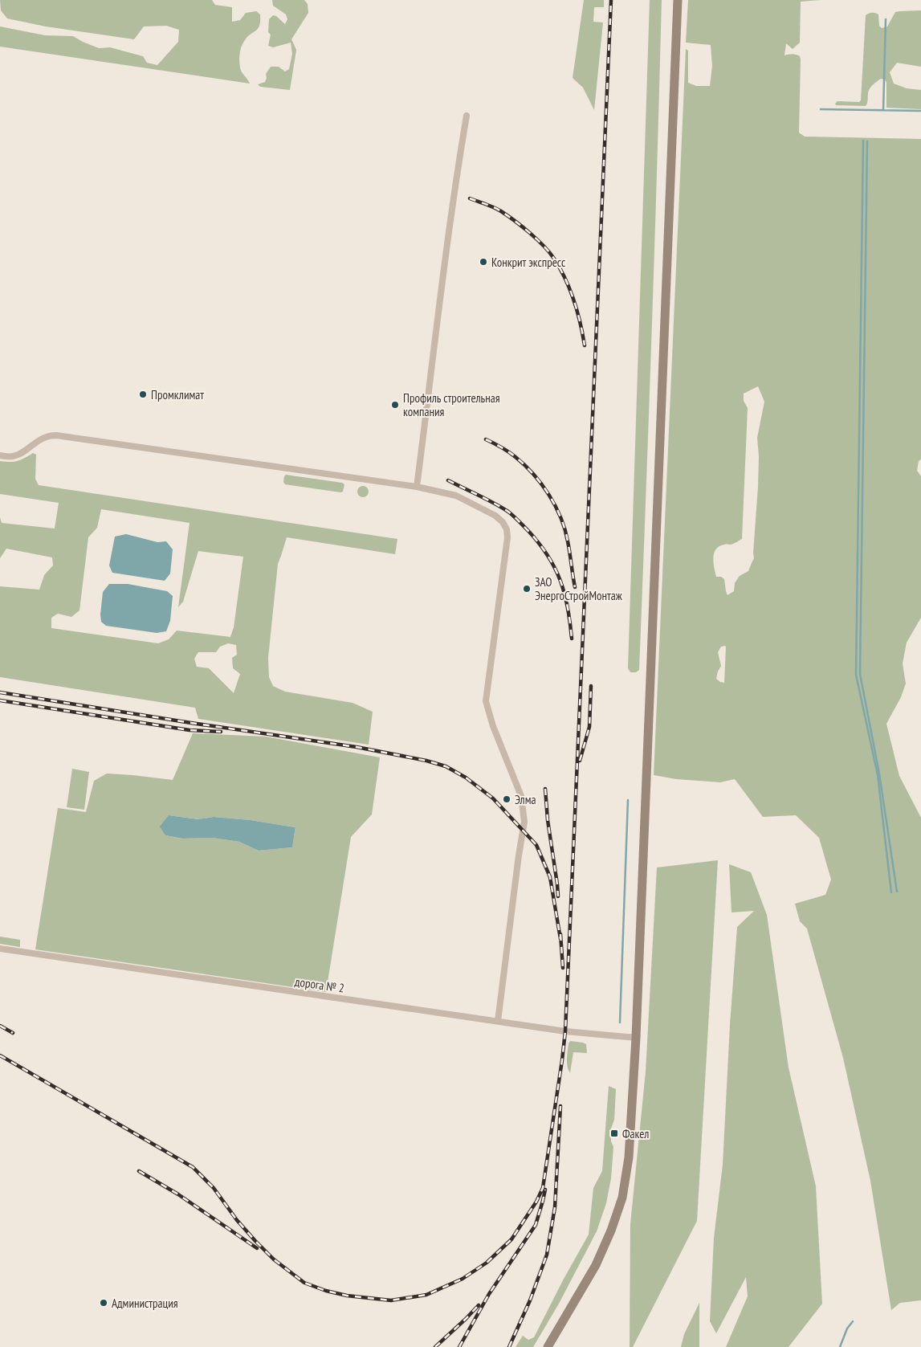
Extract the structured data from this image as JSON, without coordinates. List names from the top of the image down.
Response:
{
  "streets": {
    "street": ["дорога № 2"]
  },
  "places": {
    "other": [
      "Конкрит экспресс",
      "Промклимат",
      "Профиль строительная компания",
      "ЗАО ЭнергоСтройМонтаж",
      "Элма",
      "Администрация"
    ],
    "transit": ["Факел"]
  }
}
